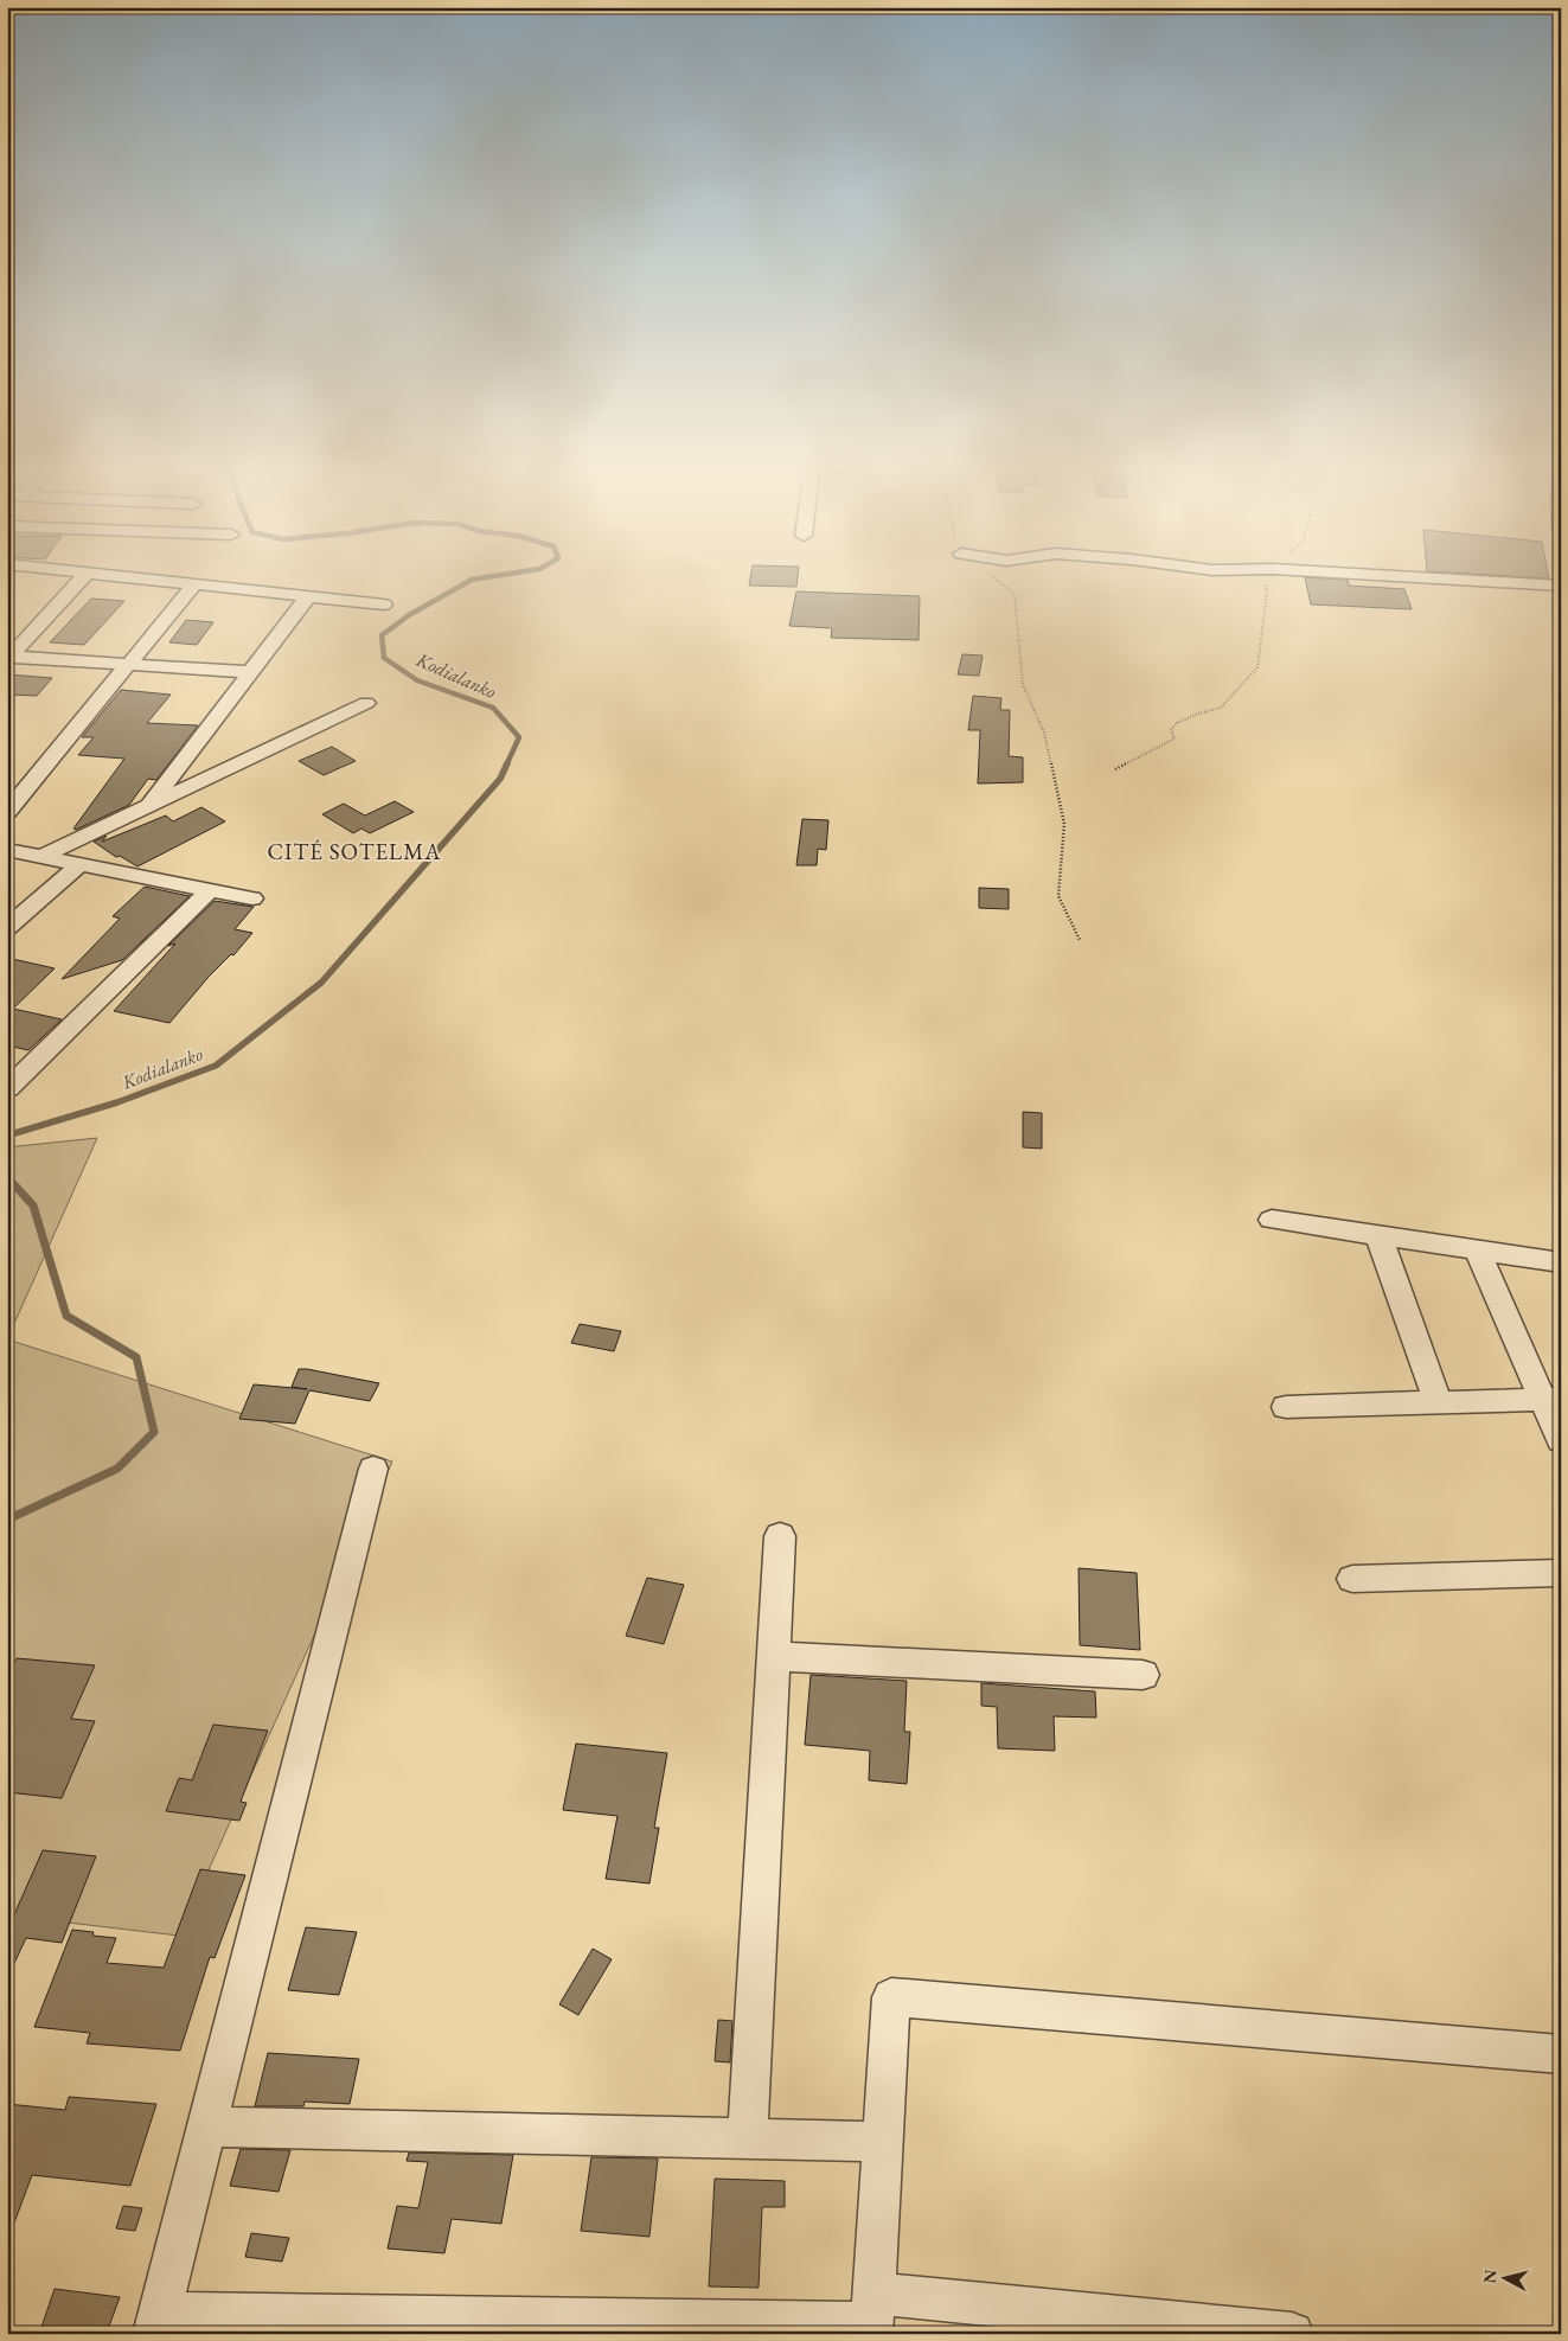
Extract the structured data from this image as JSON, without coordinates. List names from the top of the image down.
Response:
{
  "districts": ["CITÉ SOTELMA"],
  "water": ["Kodialanko"],
  "north": "left"
}
